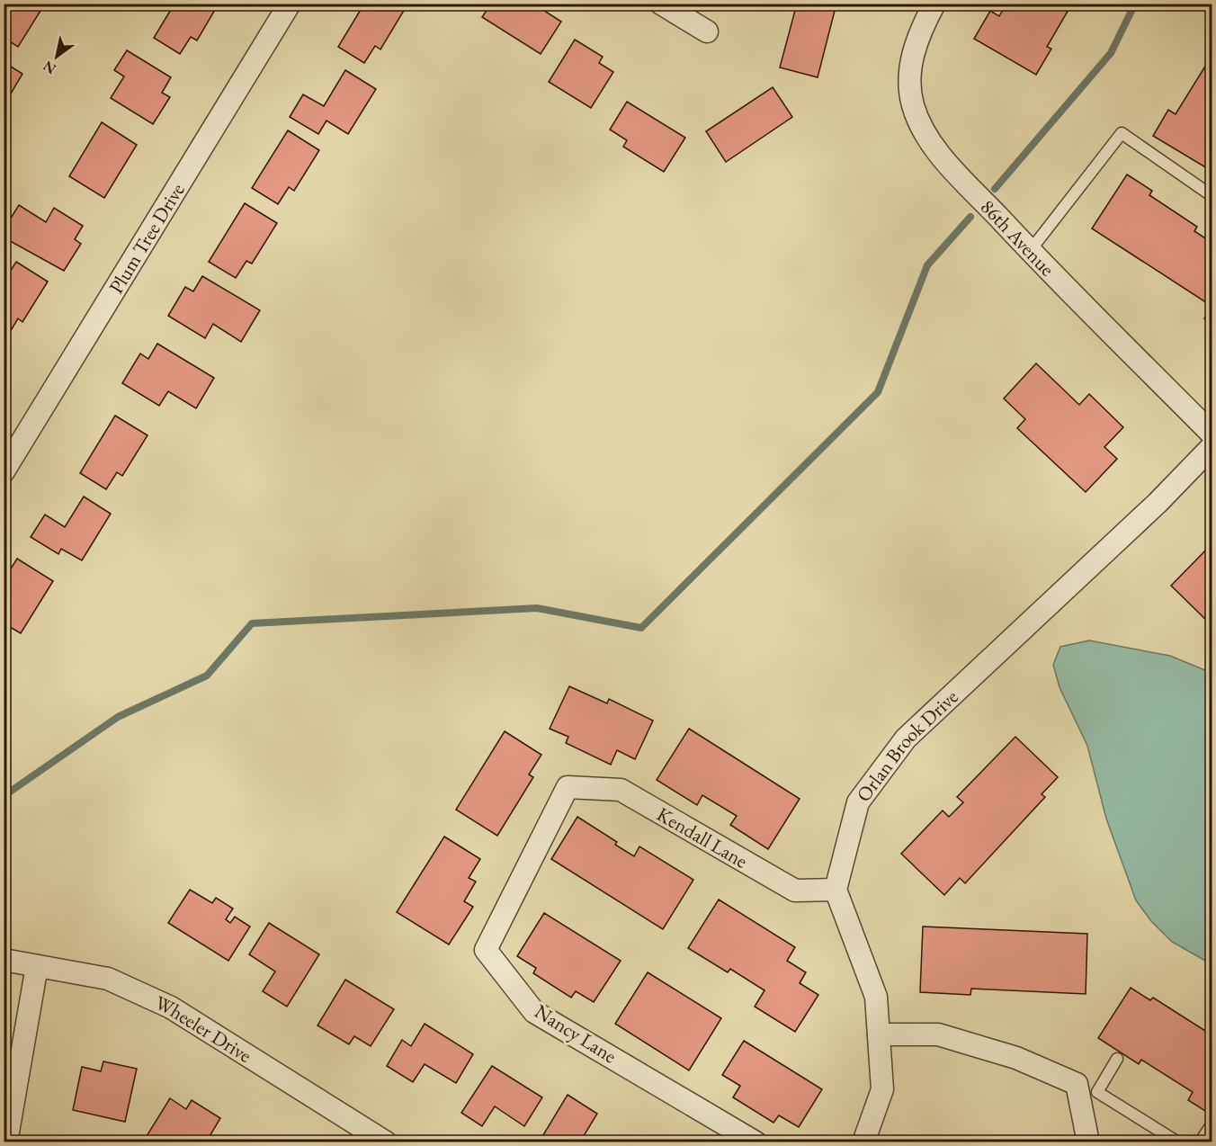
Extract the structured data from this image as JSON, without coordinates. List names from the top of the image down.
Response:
{
  "streets": {
    "street": [
      "Plum Tree Drive",
      "86th Avenue",
      "Orlan Brook Drive",
      "Kendall Lane",
      "Wheeler Drive",
      "Nancy Lane"
    ]
  },
  "crossings": [
    ["Orlan Brook Drive", "Kendall Lane"],
    ["Kendall Lane", "Nancy Lane"]
  ],
  "north": "bottom left"
}
